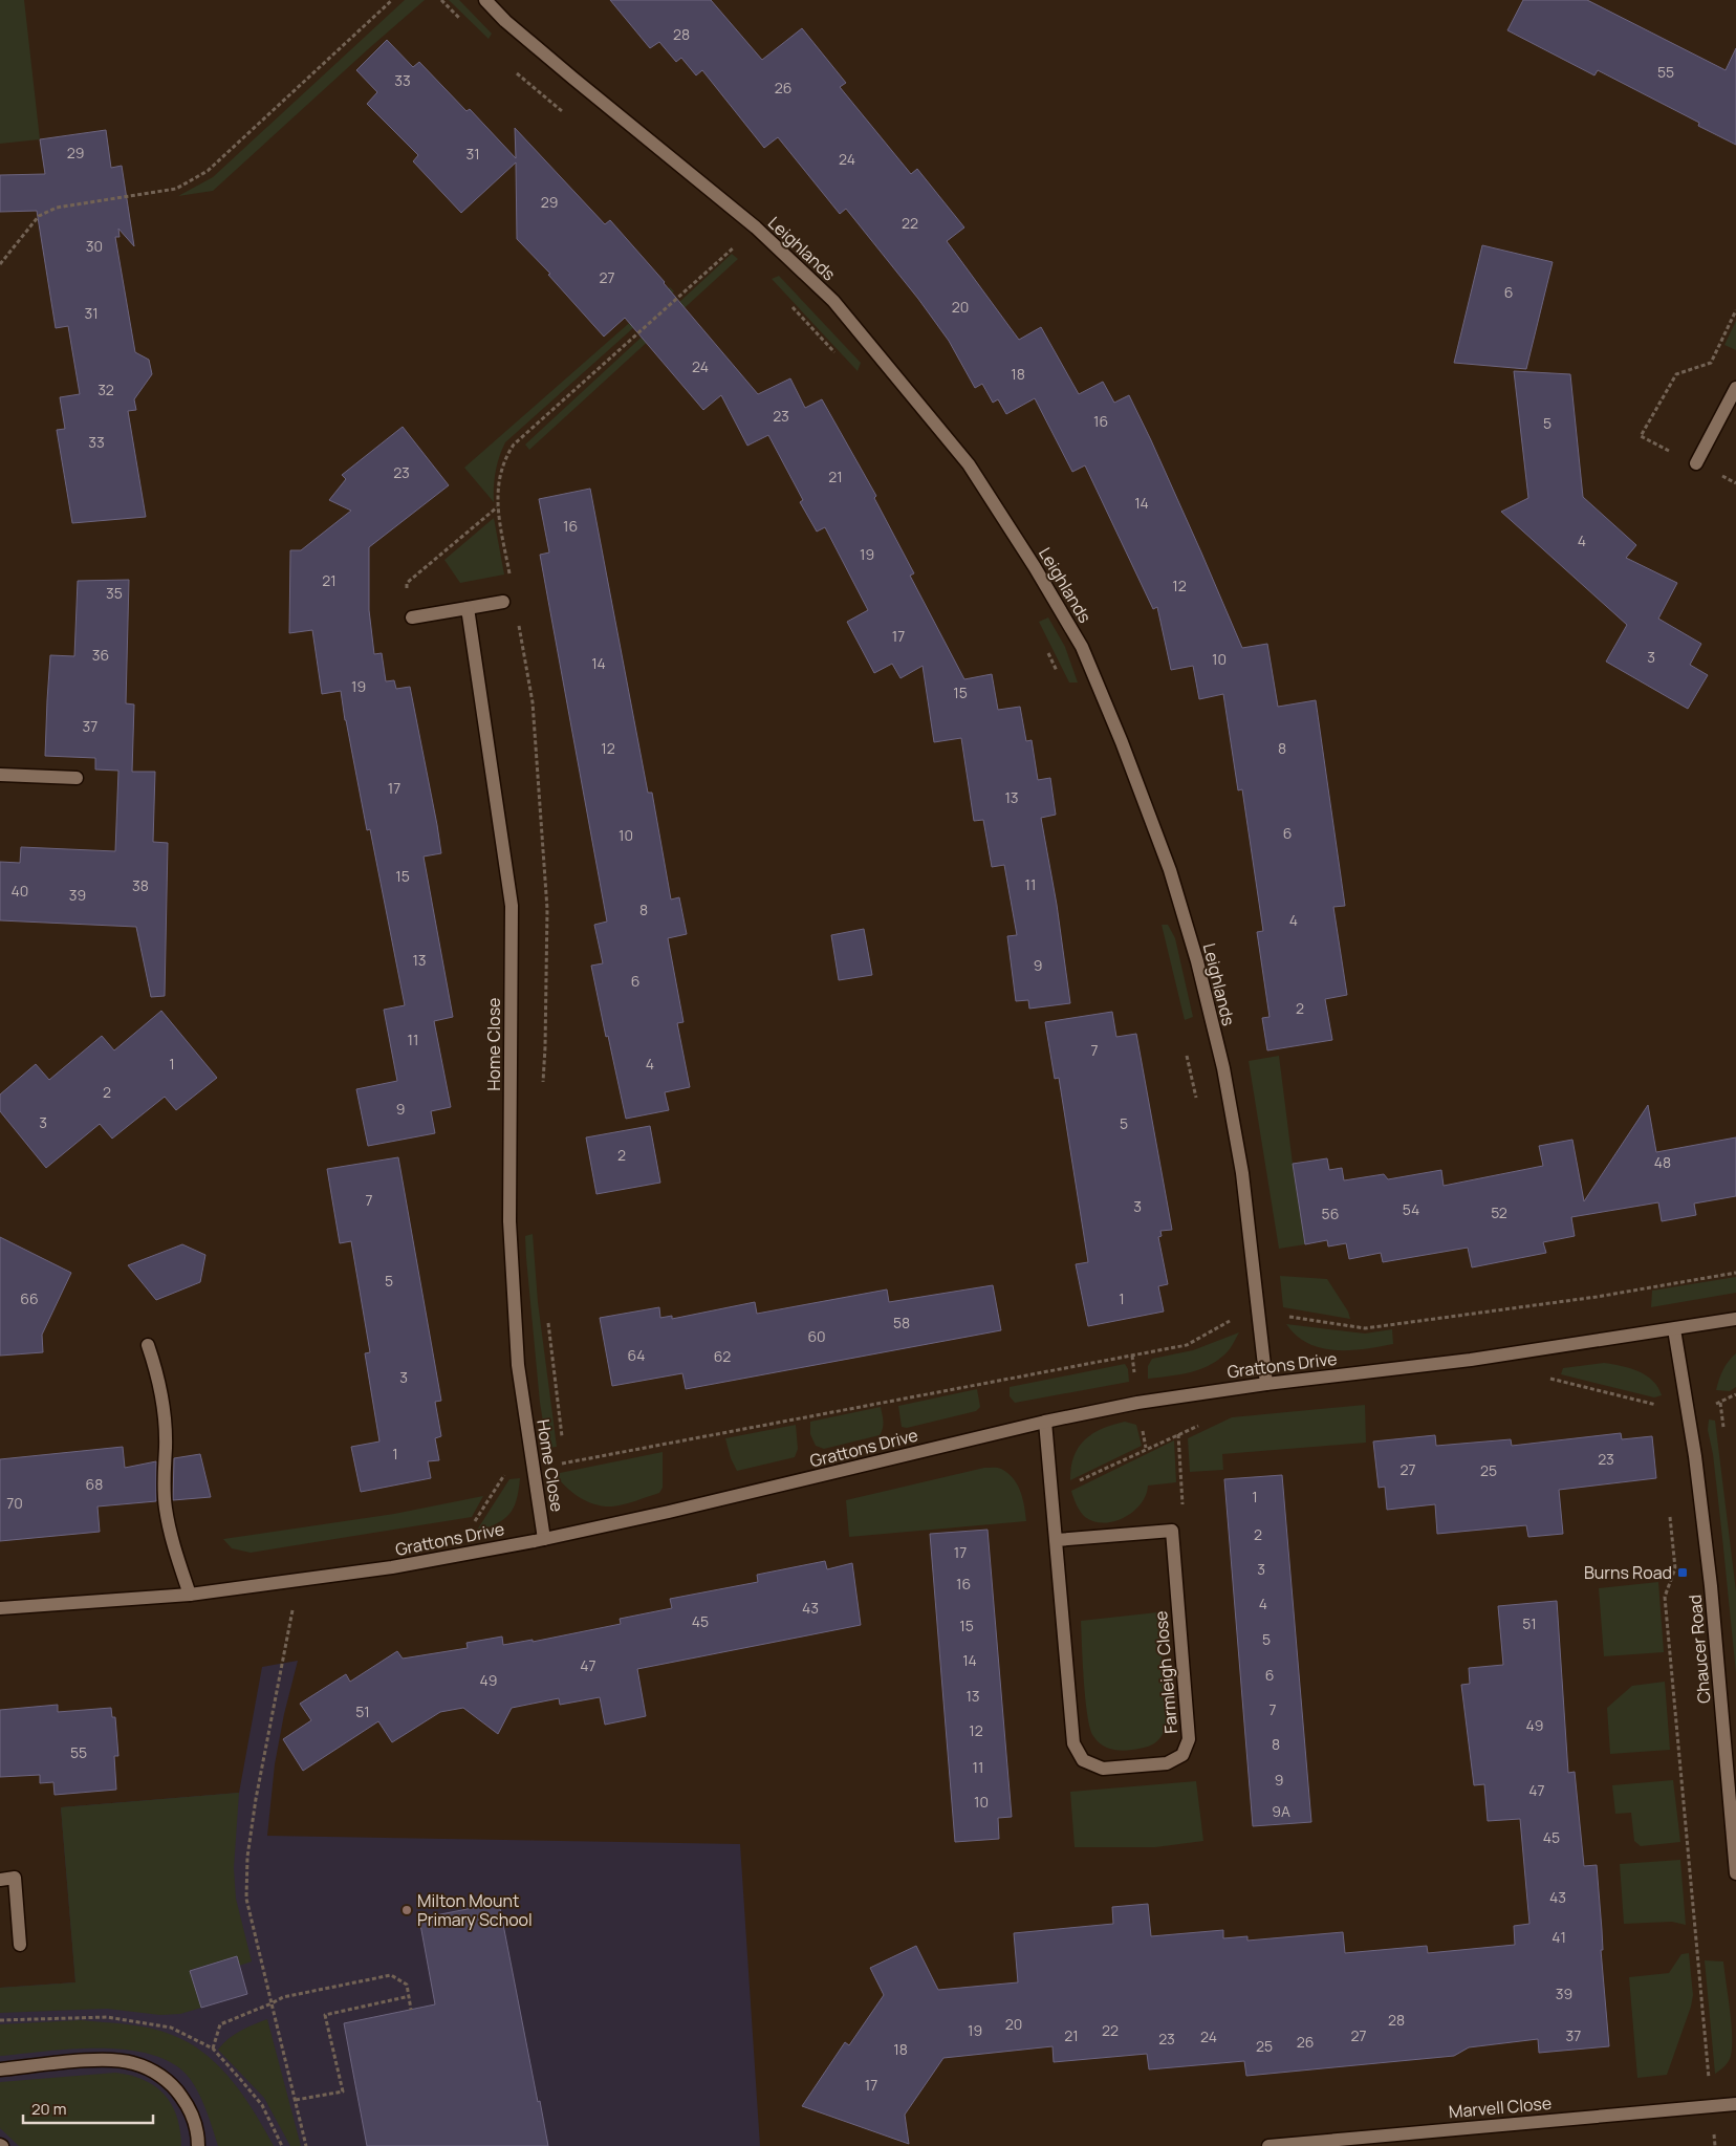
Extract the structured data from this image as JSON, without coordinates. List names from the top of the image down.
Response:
{
  "streets": {
    "street": [
      "Leighlands",
      "Home Close",
      "Grattons Drive",
      "Chaucer Road",
      "Farmleigh Close",
      "Marvell Close"
    ]
  },
  "crossings": [
    ["Leighlands", "Grattons Drive"],
    ["Home Close", "Grattons Drive"],
    ["Grattons Drive", "Chaucer Road"],
    ["Grattons Drive", "Farmleigh Close"]
  ],
  "places": {
    "transit": ["Burns Road"],
    "other": ["Milton Mount Primary School"]
  },
  "house_numbers": [
    "28",
    "55",
    "33",
    "26",
    "29",
    "31",
    "24",
    "29",
    "22",
    "30",
    "27",
    "6",
    "20",
    "31",
    "24",
    "18",
    "32",
    "23",
    "16",
    "5",
    "33",
    "23",
    "21",
    "14",
    "16",
    "4",
    "19",
    "21",
    "12",
    "35",
    "17",
    "36",
    "3",
    "10",
    "14",
    "19",
    "15",
    "37",
    "12",
    "8",
    "17",
    "13",
    "6",
    "10",
    "15",
    "11",
    "38",
    "40",
    "39",
    "8",
    "4",
    "13",
    "9",
    "6",
    "2",
    "11",
    "7",
    "1",
    "4",
    "2",
    "9",
    "3",
    "5",
    "2",
    "48",
    "7",
    "3",
    "54",
    "52",
    "56",
    "5",
    "66",
    "1",
    "58",
    "60",
    "64",
    "62",
    "3",
    "1",
    "23",
    "27",
    "25",
    "68",
    "1",
    "70",
    "2",
    "17",
    "3",
    "16",
    "4",
    "43",
    "45",
    "51",
    "15",
    "5",
    "14",
    "47",
    "6",
    "49",
    "13",
    "7",
    "51",
    "49",
    "12",
    "8",
    "55",
    "11",
    "9",
    "47",
    "10",
    "9A",
    "45",
    "43",
    "41",
    "39",
    "28",
    "20",
    "19",
    "22",
    "21",
    "27",
    "37",
    "24",
    "23",
    "26",
    "25",
    "18",
    "17"
  ],
  "scale_bar": "20 m"
}
